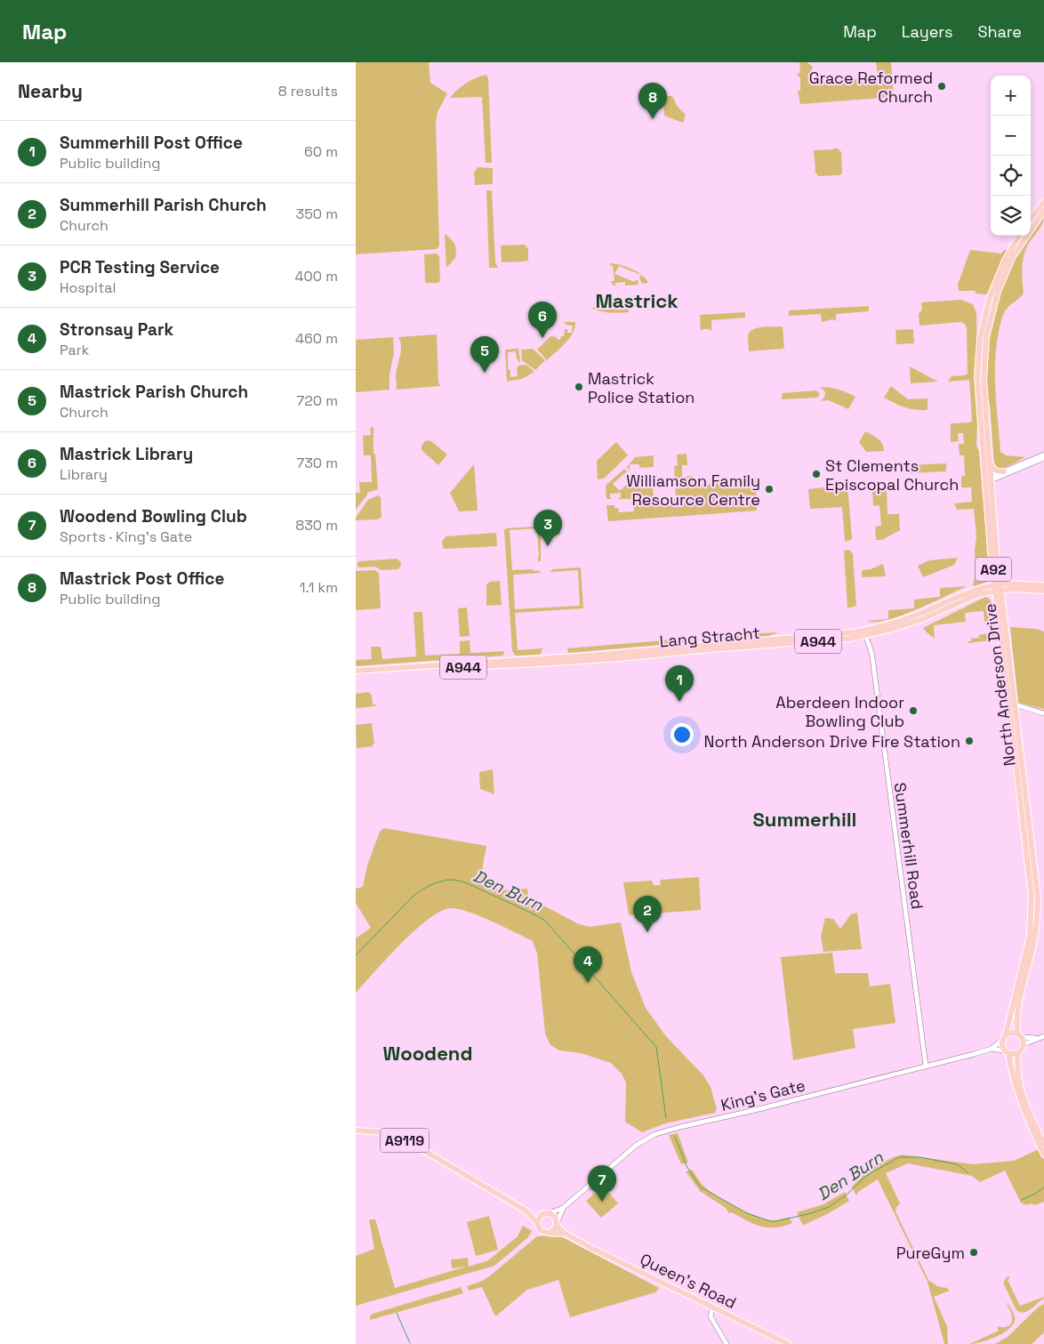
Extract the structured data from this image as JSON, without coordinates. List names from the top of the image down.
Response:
{
  "streets": {
    "main road": [
      "A92",
      "Lang Stracht",
      "A944",
      "North Anderson Drive",
      "A9119",
      "Queen's Road"
    ],
    "street": ["Summerhill Road", "King's Gate"]
  },
  "crossings": [
    ["A92", "North Anderson Drive"],
    ["A92", "King's Gate"],
    ["Lang Stracht", "A944"],
    ["Lang Stracht", "North Anderson Drive"],
    ["Lang Stracht", "Summerhill Road"],
    ["A944", "North Anderson Drive"],
    ["North Anderson Drive", "King's Gate"],
    ["Summerhill Road", "King's Gate"],
    ["King's Gate", "A9119"],
    ["A9119", "Queen's Road"]
  ],
  "districts": ["Mastrick", "Summerhill", "Woodend"],
  "water": ["Den Burn"],
  "places": [
    "Grace Reformed Church",
    "Mastrick Police Station",
    "St Clements Episcopal Church",
    "Williamson Family Resource Centre",
    "Aberdeen Indoor Bowling Club",
    "North Anderson Drive Fire Station",
    "PureGym"
  ],
  "page": {
    "header": "Map",
    "nav": ["Map", "Layers", "Share"],
    "heading": ["Nearby", "8 results"],
    "map_buttons": ["+", "−"],
    "pins": [
      "8",
      "6",
      "5",
      "3",
      "1",
      "2",
      "4",
      "7"
    ],
    "list": [
      {
        "mark": "1",
        "name": "Summerhill Post Office",
        "note": "Public building",
        "value": "60 m"
      },
      {
        "mark": "2",
        "name": "Summerhill Parish Church",
        "note": "Church",
        "value": "350 m"
      },
      {
        "mark": "3",
        "name": "PCR Testing Service",
        "note": "Hospital",
        "value": "400 m"
      },
      {
        "mark": "4",
        "name": "Stronsay Park",
        "note": "Park",
        "value": "460 m"
      },
      {
        "mark": "5",
        "name": "Mastrick Parish Church",
        "note": "Church",
        "value": "720 m"
      },
      {
        "mark": "6",
        "name": "Mastrick Library",
        "note": "Library",
        "value": "730 m"
      },
      {
        "mark": "7",
        "name": "Woodend Bowling Club",
        "note": "Sports · King's Gate",
        "value": "830 m"
      },
      {
        "mark": "8",
        "name": "Mastrick Post Office",
        "note": "Public building",
        "value": "1.1 km"
      }
    ]
  }
}
